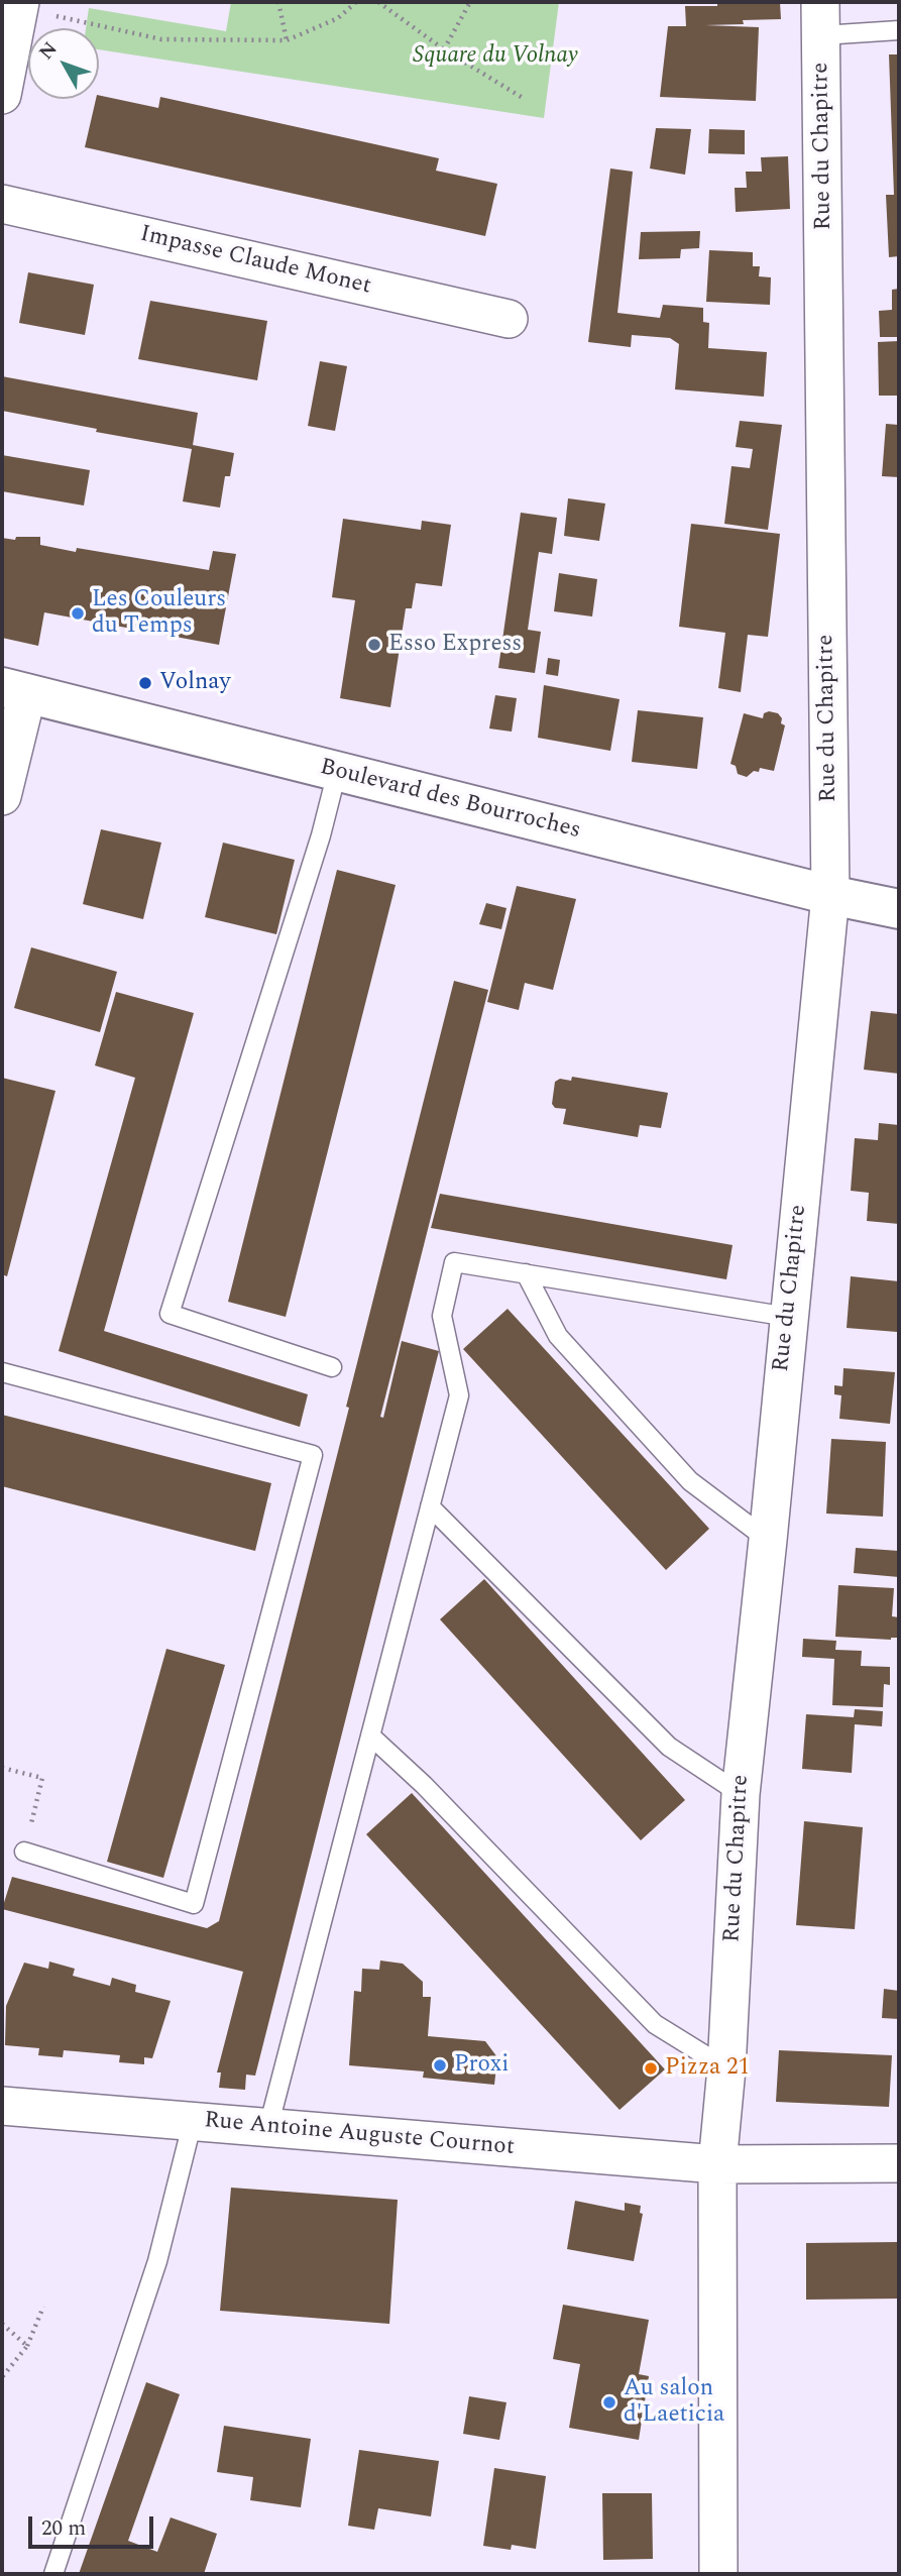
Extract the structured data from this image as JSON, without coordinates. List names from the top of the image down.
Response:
{
  "streets": {
    "main road": ["Boulevard des Bourroches"],
    "street": ["Rue du Chapitre", "Impasse Claude Monet", "Rue Antoine Auguste Cournot"]
  },
  "crossings": [
    ["Rue du Chapitre", "Boulevard des Bourroches"],
    ["Rue du Chapitre", "Rue Antoine Auguste Cournot"]
  ],
  "parks": ["Square du Volnay"],
  "places": [
    "Les Couleurs du Temps",
    "Esso Express",
    "Volnay",
    "Proxi",
    "Pizza 21",
    "Au salon d'Laeticia"
  ],
  "scale_bar": "20 m",
  "north": "top left"
}
